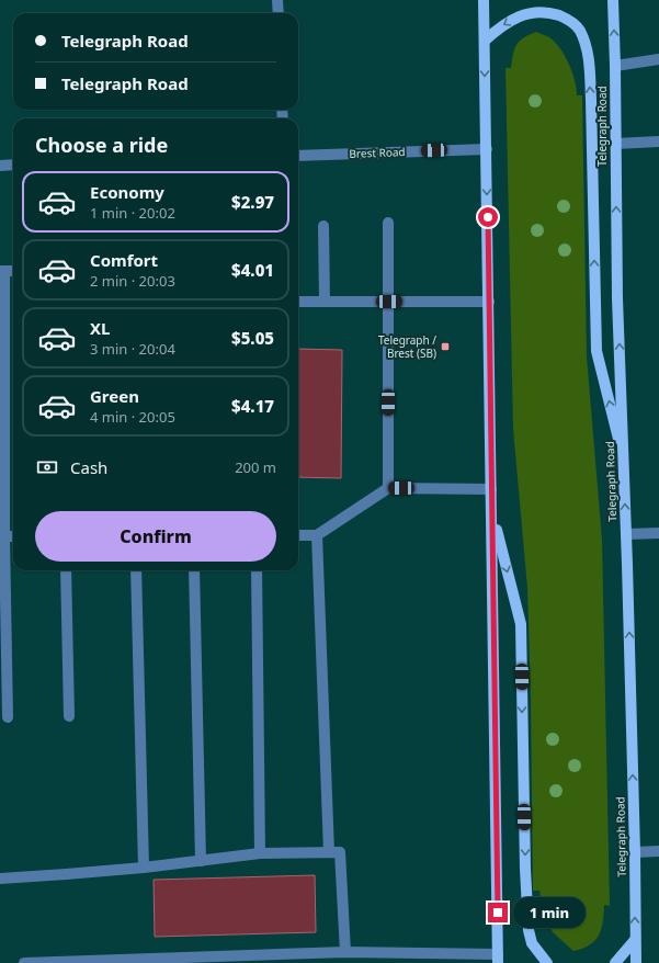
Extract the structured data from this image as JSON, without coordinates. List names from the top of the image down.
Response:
{
  "streets": {
    "main road": ["Telegraph Road"],
    "street": ["Brest Road"]
  },
  "one_way": ["Telegraph Road"],
  "places": {
    "transit": ["Telegraph / Brest (SB)"]
  },
  "page": {
    "banner": ["Telegraph Road", "Telegraph Road"],
    "heading": "Choose a ride",
    "list": [
      {
        "name": "Economy",
        "note": "1 min · 20:02",
        "value": "$2.97"
      },
      {
        "name": "Comfort",
        "note": "2 min · 20:03",
        "value": "$4.01"
      },
      {
        "name": "XL",
        "note": "3 min · 20:04",
        "value": "$5.05"
      },
      {
        "name": "Green",
        "note": "4 min · 20:05",
        "value": "$4.17"
      }
    ],
    "pay": ["Cash", "200 m"],
    "buttons": "Confirm",
    "bubble": "1 min"
  }
}
